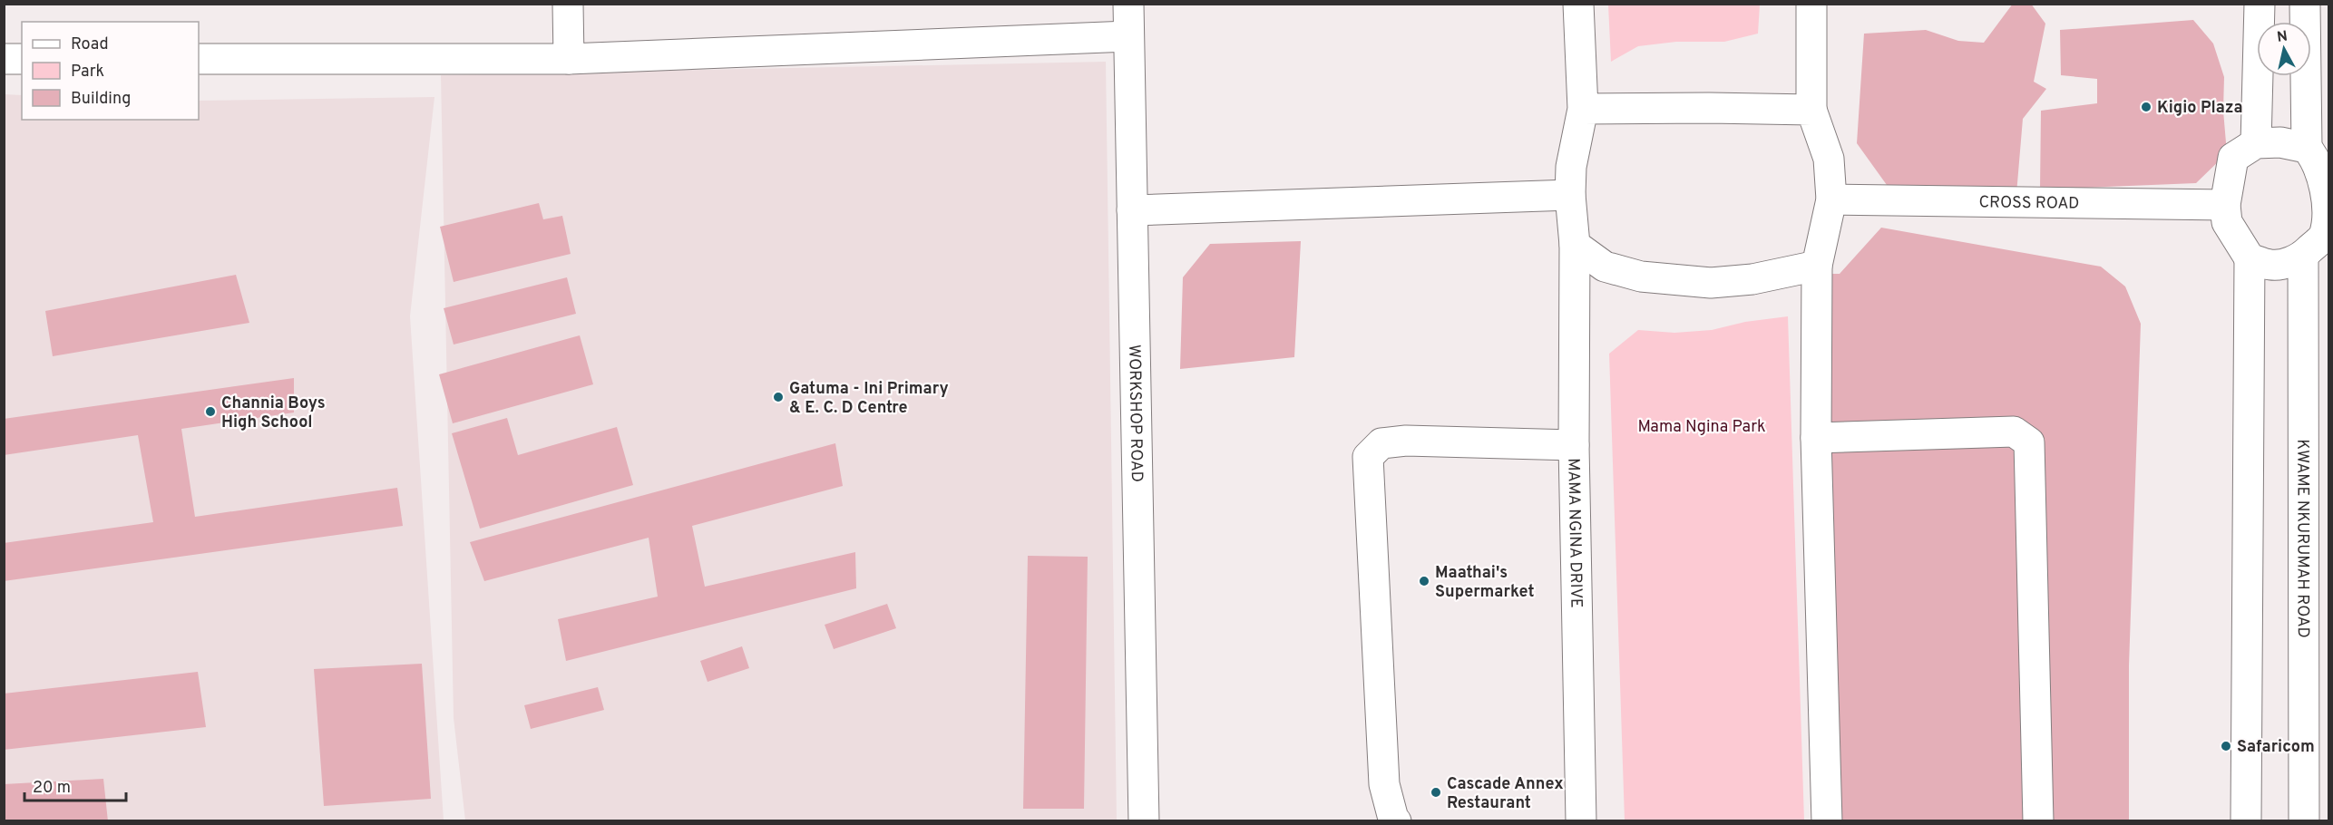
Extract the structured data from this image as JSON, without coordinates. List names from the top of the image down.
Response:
{
  "streets": {
    "street": [
      "CROSS ROAD",
      "WORKSHOP ROAD",
      "MAMA NGINA DRIVE",
      "KWAME NKURUMAH ROAD"
    ]
  },
  "crossings": [
    ["CROSS ROAD", "KWAME NKURUMAH ROAD"]
  ],
  "parks": ["Mama Ngina Park"],
  "places": [
    "Kigio Plaza",
    "Gatuma - Ini Primary & E. C. D Centre",
    "Channia Boys High School",
    "Maathai's Supermarket",
    "Safaricom",
    "Cascade Annex Restaurant"
  ],
  "legend": ["Road", "Park", "Building"],
  "scale_bar": "20 m",
  "north": "top"
}
